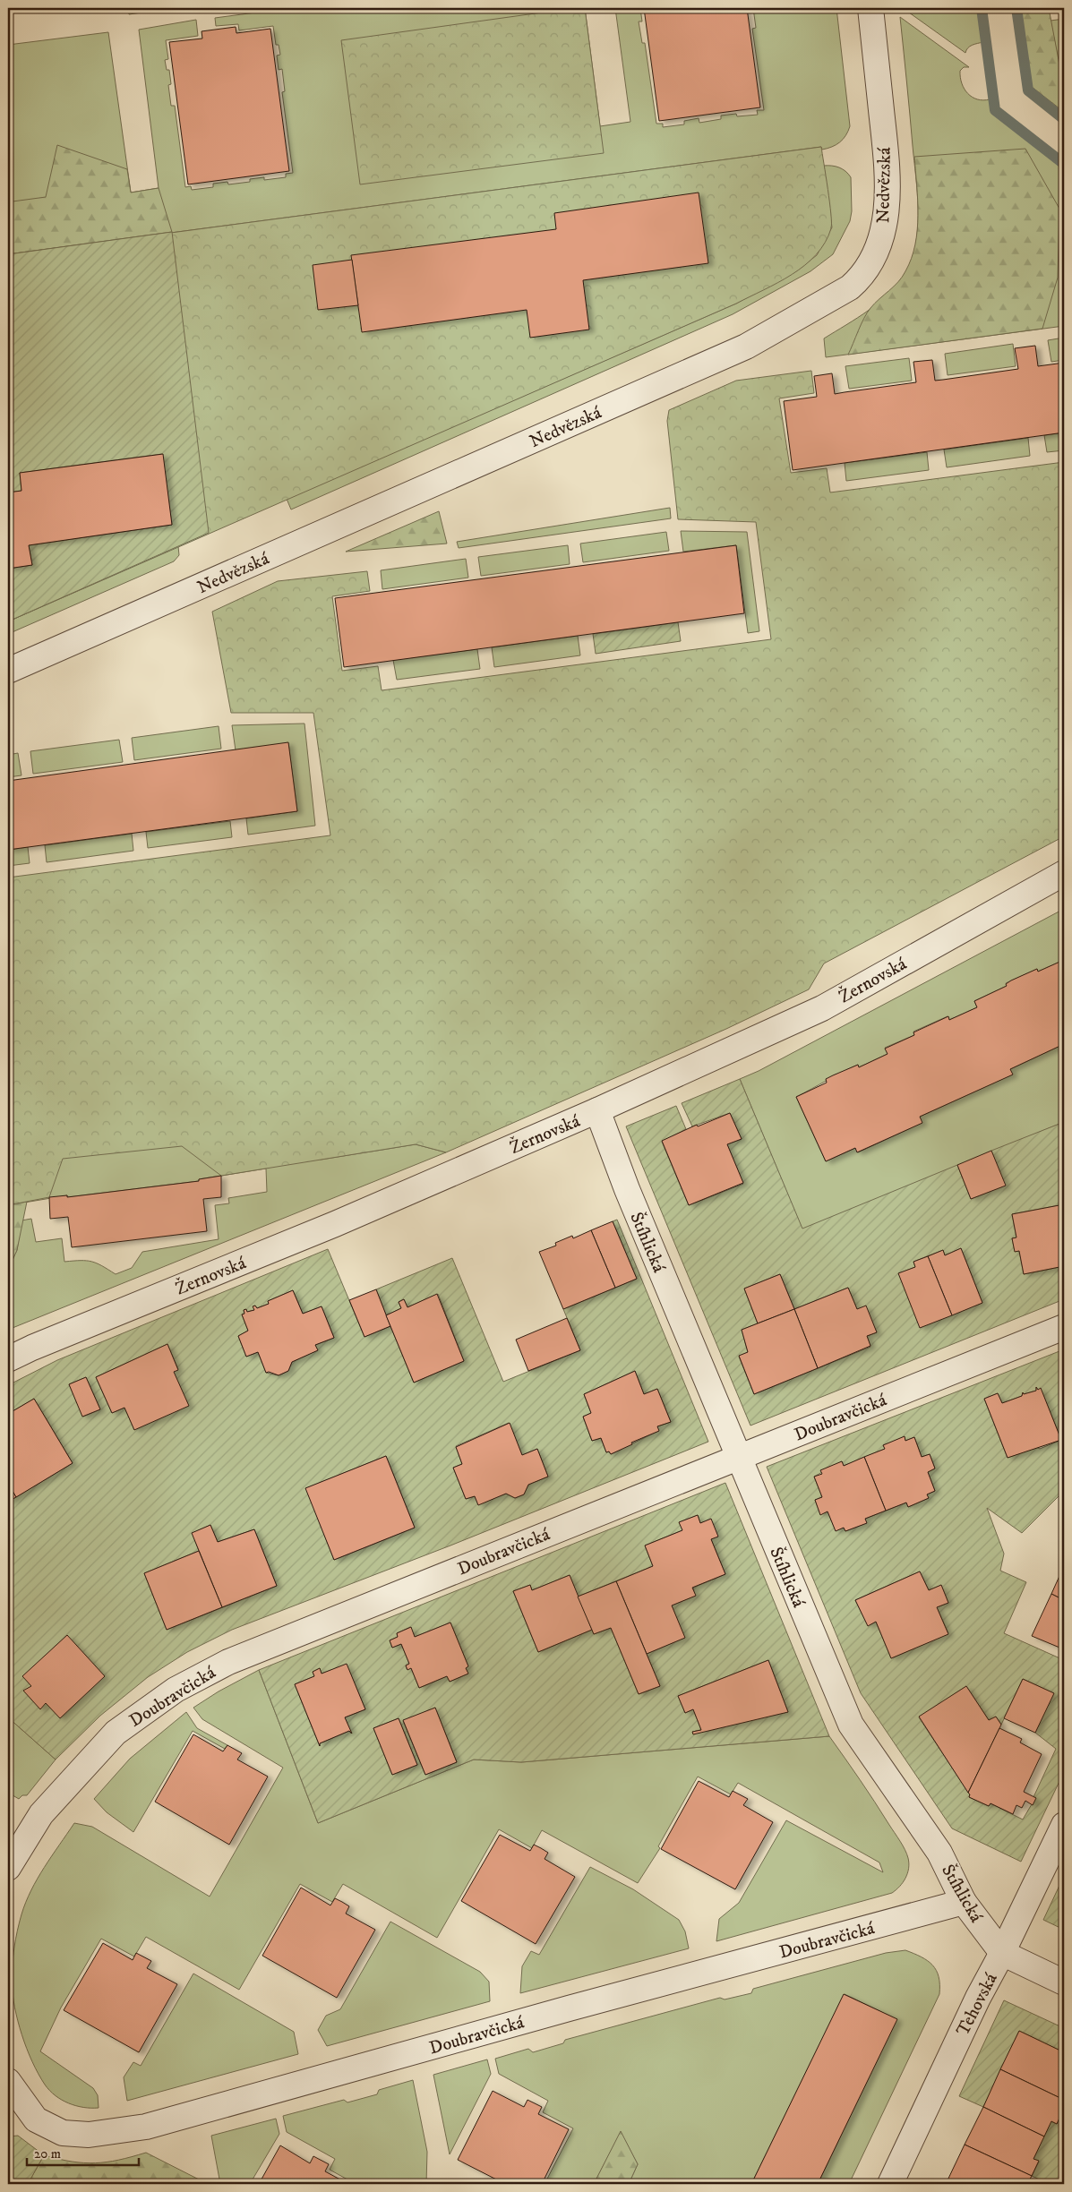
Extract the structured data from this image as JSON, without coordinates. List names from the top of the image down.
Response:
{
  "streets": {
    "street": [
      "Nedvězská",
      "Žernovská",
      "Štíhlická",
      "Doubravčická",
      "Tehovská"
    ]
  },
  "crossings": [
    ["Žernovská", "Štíhlická"],
    ["Štíhlická", "Doubravčická"],
    ["Štíhlická", "Tehovská"]
  ],
  "scale_bar": "20 m"
}
